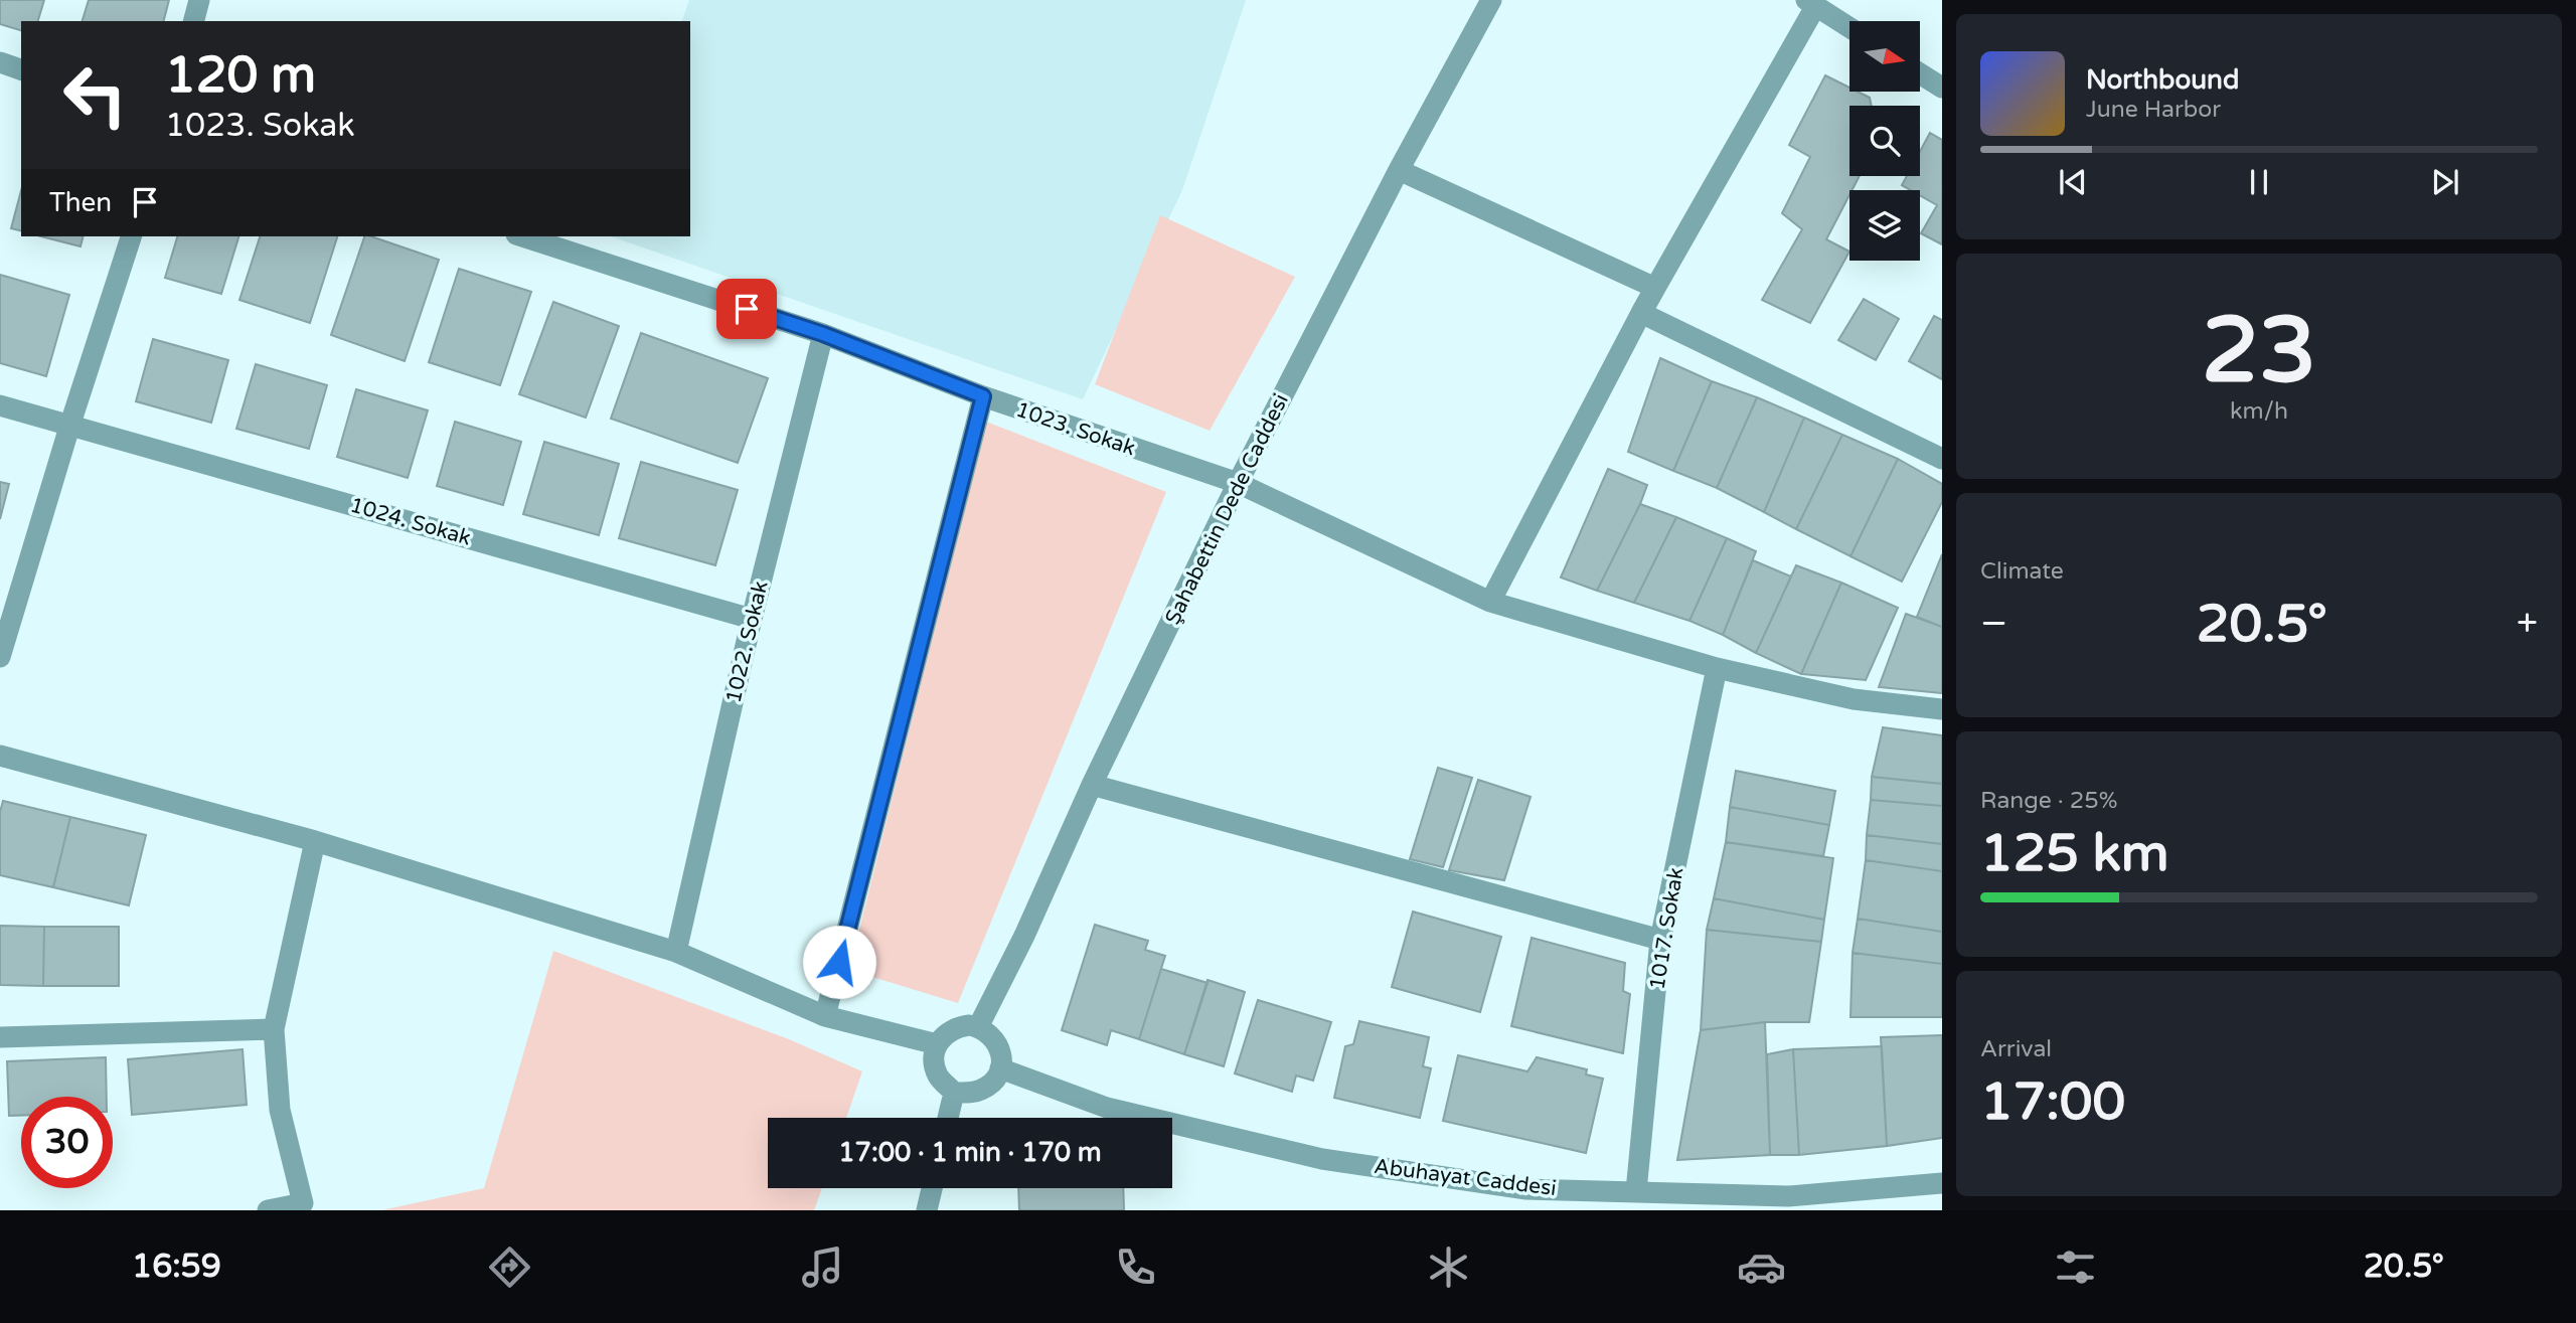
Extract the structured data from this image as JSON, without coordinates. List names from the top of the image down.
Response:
{
  "streets": {
    "street": [
      "1023. Sokak",
      "Şahabettin Dede Caddesi",
      "1024. Sokak",
      "1022. Sokak",
      "1017. Sokak",
      "Abuhayat Caddesi"
    ]
  },
  "crossings": [
    ["1023. Sokak", "Şahabettin Dede Caddesi"],
    ["1023. Sokak", "1022. Sokak"],
    ["1023. Sokak", "1017. Sokak"],
    ["Şahabettin Dede Caddesi", "Abuhayat Caddesi"],
    ["1024. Sokak", "1022. Sokak"],
    ["1017. Sokak", "Abuhayat Caddesi"]
  ],
  "north": "right",
  "page": {
    "turn": ["120 m", "1023. Sokak"],
    "song": ["Northbound", "June Harbor"],
    "then": "Then",
    "tile": [
      ["23", "km/h"],
      "Climate",
      ["Range · 25%", "125 km"],
      ["Arrival", "17:00"]
    ],
    "heat": ["−", "20.5°", "+"],
    "limit": "30",
    "trip": "17:00 · 1 min · 170 m",
    "tabs": ["16:59", "20.5°"]
  }
}
